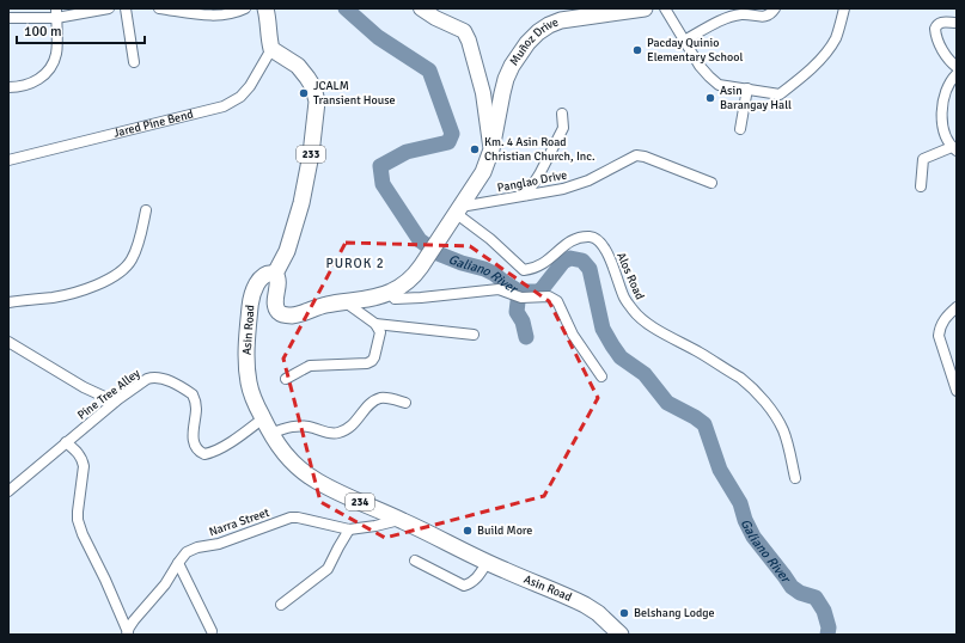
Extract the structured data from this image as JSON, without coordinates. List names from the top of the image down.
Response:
{
  "streets": {
    "main road": [
      "Muñoz Drive",
      "233",
      "Asin Road",
      "234"
    ],
    "street": [
      "Jared Pine Bend",
      "Panglao Drive",
      "Alos Road",
      "Pine Tree Alley",
      "Narra Street"
    ]
  },
  "crossings": [
    ["Jared Pine Bend", "233"],
    ["233", "Asin Road"],
    ["Panglao Drive", "Alos Road"],
    ["Asin Road", "Pine Tree Alley"],
    ["Asin Road", "Narra Street"]
  ],
  "districts": ["PUROK 2"],
  "water": ["Galiano River"],
  "places": [
    "Pacday Quinio Elementary School",
    "JCALM Transient House",
    "Asin Barangay Hall",
    "Km. 4 Asin Road Christian Church, Inc.",
    "Build More",
    "Belshang Lodge"
  ],
  "scale_bar": "100 m"
}
